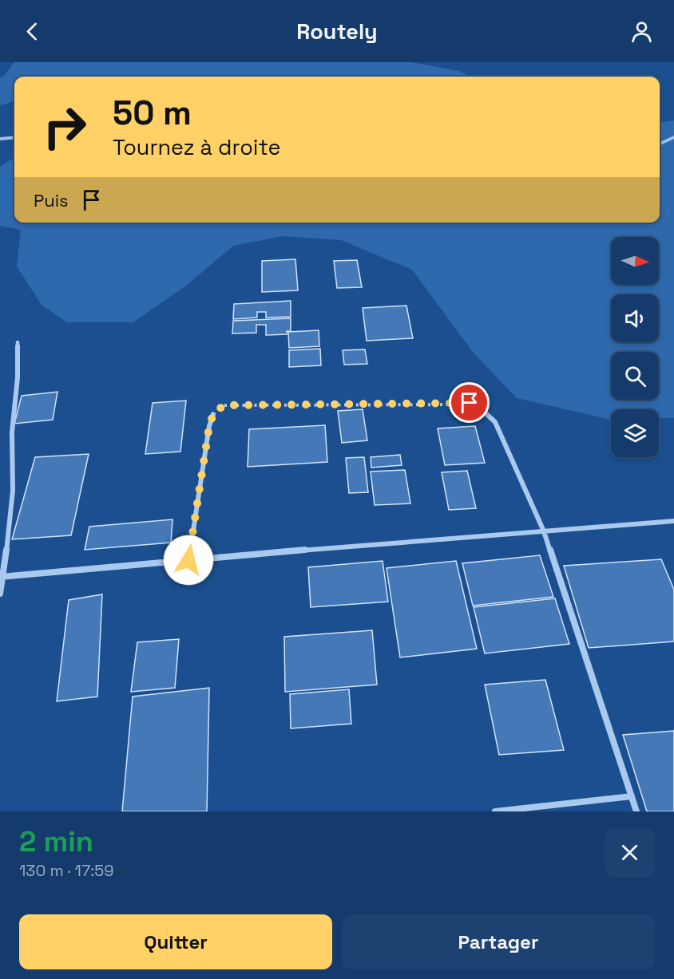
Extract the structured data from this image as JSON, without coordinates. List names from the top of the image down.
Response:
{
  "north": "right",
  "page": {
    "header": "Routely",
    "turn": ["50 m", "Tournez à droite"],
    "then": "Puis",
    "heading": ["2 min", "130 m · 17:59"],
    "buttons": ["Quitter", "Partager"]
  }
}
